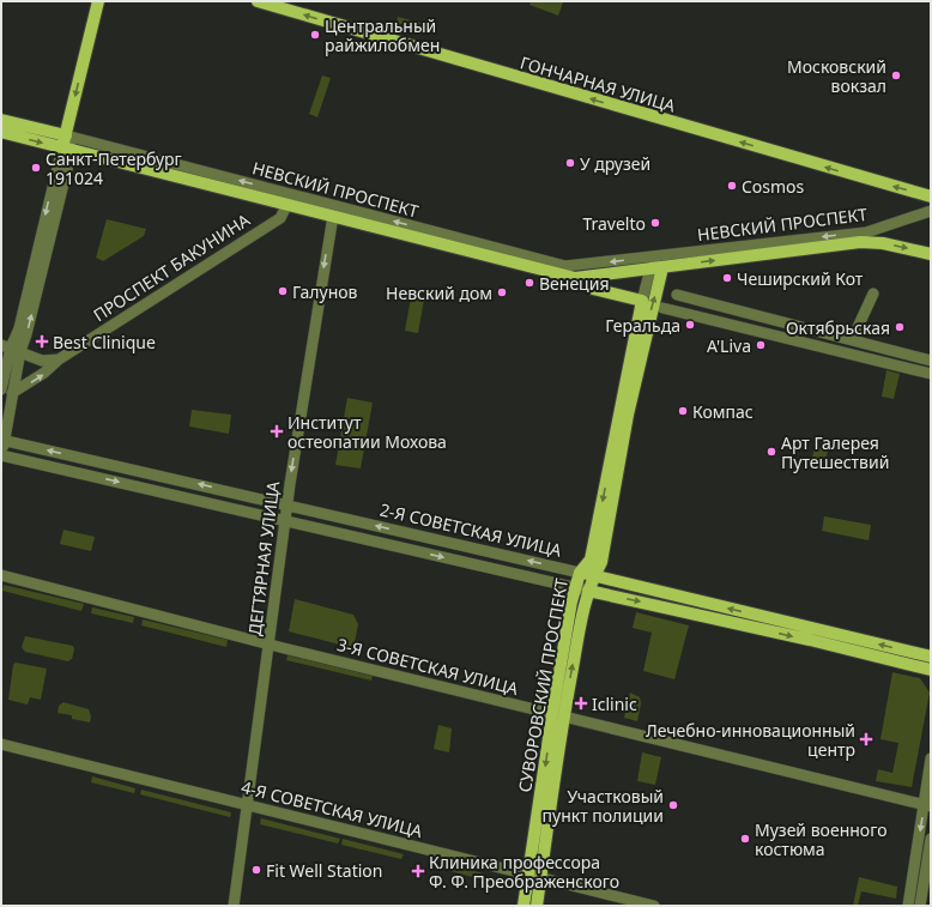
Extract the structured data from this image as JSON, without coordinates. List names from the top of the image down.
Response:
{
  "streets": {
    "main road": [
      "ГОНЧАРНАЯ УЛИЦА",
      "НЕВСКИЙ ПРОСПЕКТ",
      "2-Я СОВЕТСКАЯ УЛИЦА",
      "СУВОРОВСКИЙ ПРОСПЕКТ"
    ],
    "street": [
      "ПРОСПЕКТ БАКУНИНА",
      "ДЕГТЯРНАЯ УЛИЦА",
      "3-Я СОВЕТСКАЯ УЛИЦА",
      "4-Я СОВЕТСКАЯ УЛИЦА"
    ]
  },
  "crossings": [
    ["НЕВСКИЙ ПРОСПЕКТ", "ПРОСПЕКТ БАКУНИНА"],
    ["НЕВСКИЙ ПРОСПЕКТ", "ДЕГТЯРНАЯ УЛИЦА"],
    ["НЕВСКИЙ ПРОСПЕКТ", "СУВОРОВСКИЙ ПРОСПЕКТ"],
    ["2-Я СОВЕТСКАЯ УЛИЦА", "ДЕГТЯРНАЯ УЛИЦА"],
    ["2-Я СОВЕТСКАЯ УЛИЦА", "СУВОРОВСКИЙ ПРОСПЕКТ"],
    ["ДЕГТЯРНАЯ УЛИЦА", "3-Я СОВЕТСКАЯ УЛИЦА"],
    ["ДЕГТЯРНАЯ УЛИЦА", "4-Я СОВЕТСКАЯ УЛИЦА"],
    ["3-Я СОВЕТСКАЯ УЛИЦА", "СУВОРОВСКИЙ ПРОСПЕКТ"],
    ["СУВОРОВСКИЙ ПРОСПЕКТ", "4-Я СОВЕТСКАЯ УЛИЦА"]
  ],
  "one_way": ["ГОНЧАРНАЯ УЛИЦА", "ДЕГТЯРНАЯ УЛИЦА"],
  "places": {
    "other": [
      "Центральный райжилобмен",
      "Московский вокзал",
      "У друзей",
      "Санкт-Петербург 191024",
      "Cosmos",
      "Travelto",
      "Чеширский Кот",
      "Венеция",
      "Галунов",
      "Невский дом",
      "Геральда",
      "Октябрьская",
      "A'Liva",
      "Компас",
      "Арт Галерея Путешествий",
      "Участковый пункт полиции",
      "Музей военного костюма",
      "Fit Well Station"
    ],
    "health": [
      "Best Clinique",
      "Институт остеопатии Мохова",
      "Iclinic",
      "Лечебно-инновационный центр",
      "Клиника профессора Ф. Ф. Преображенского"
    ]
  }
}
